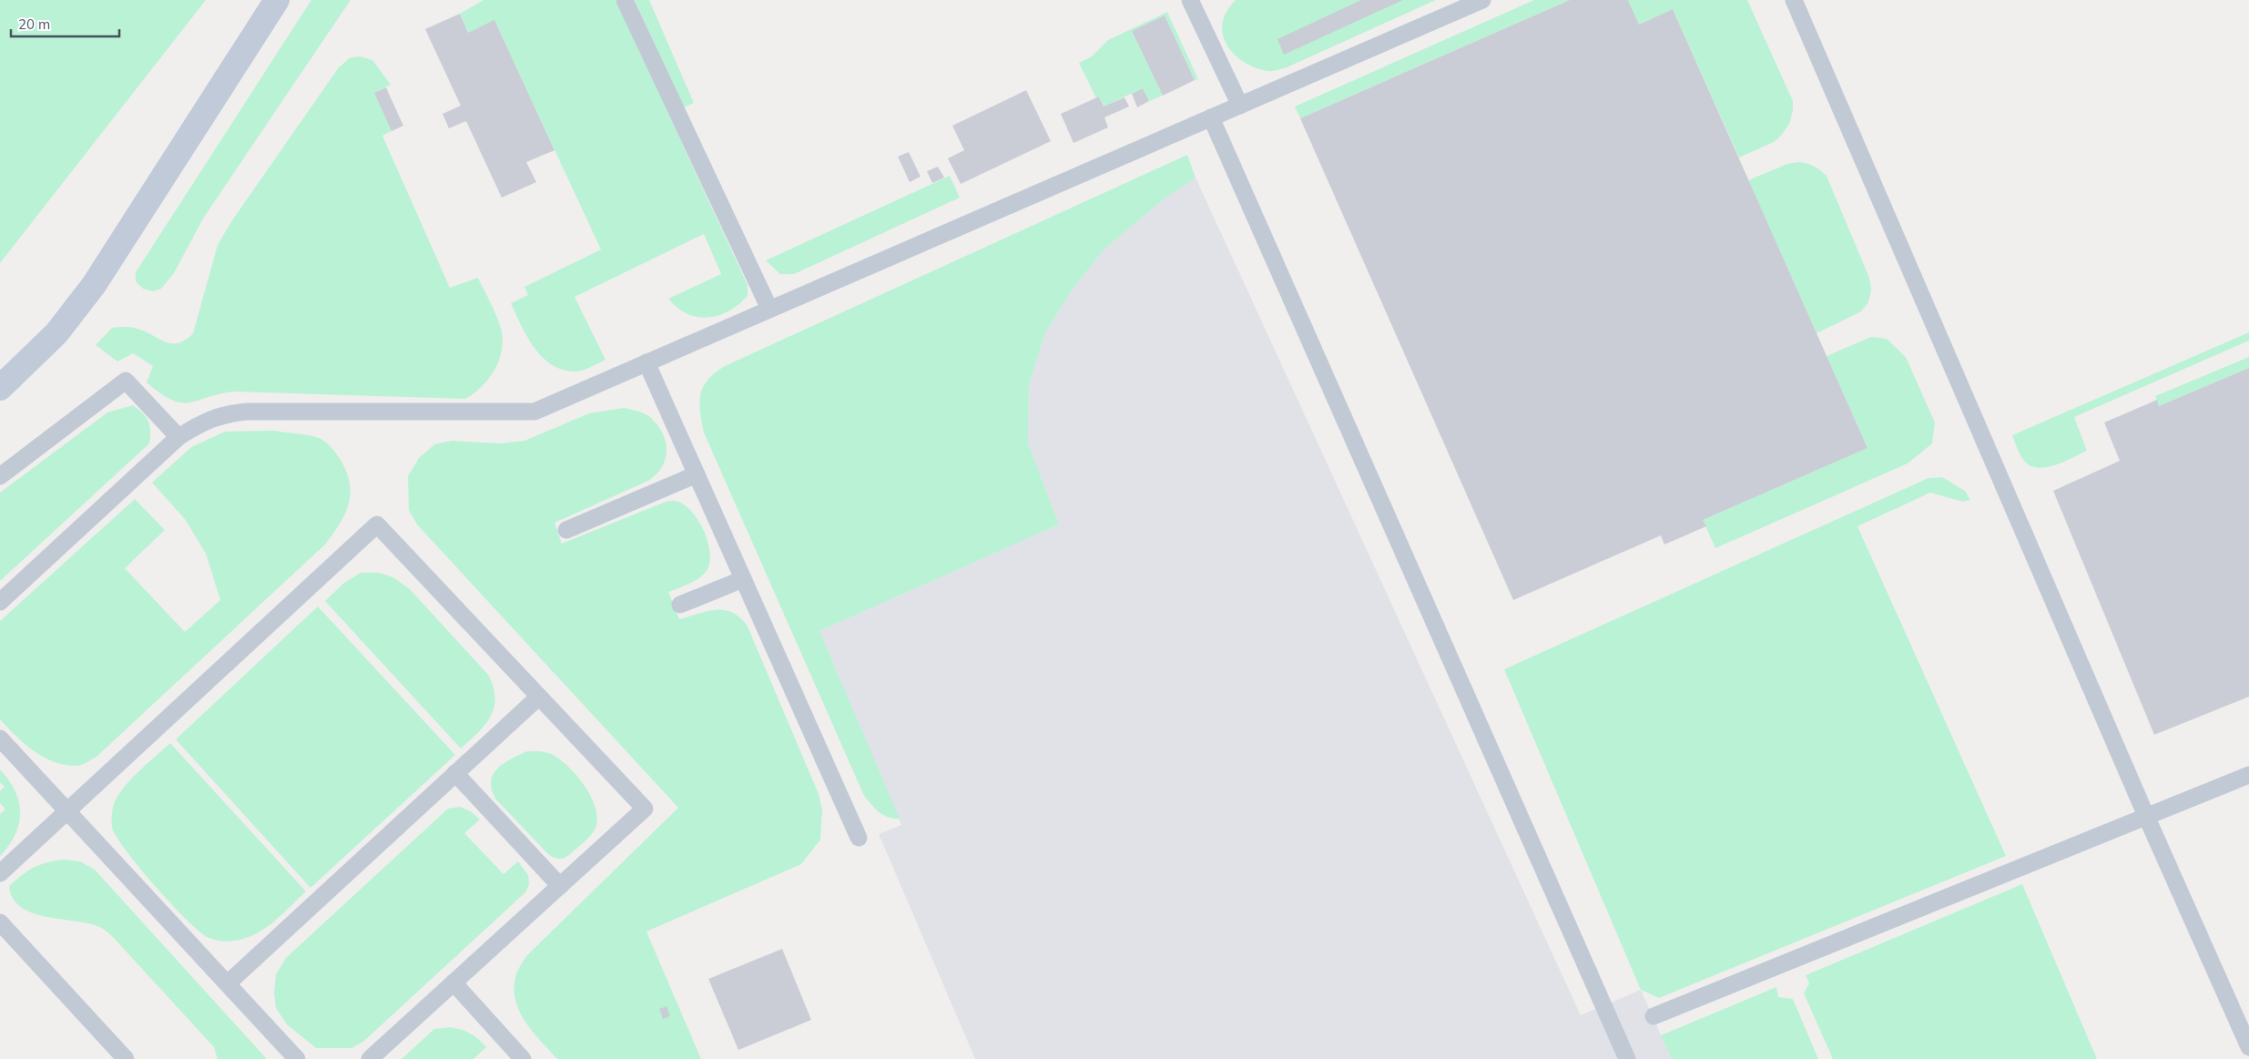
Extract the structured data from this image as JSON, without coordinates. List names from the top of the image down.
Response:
{
  "scale_bar": "20 m"
}
